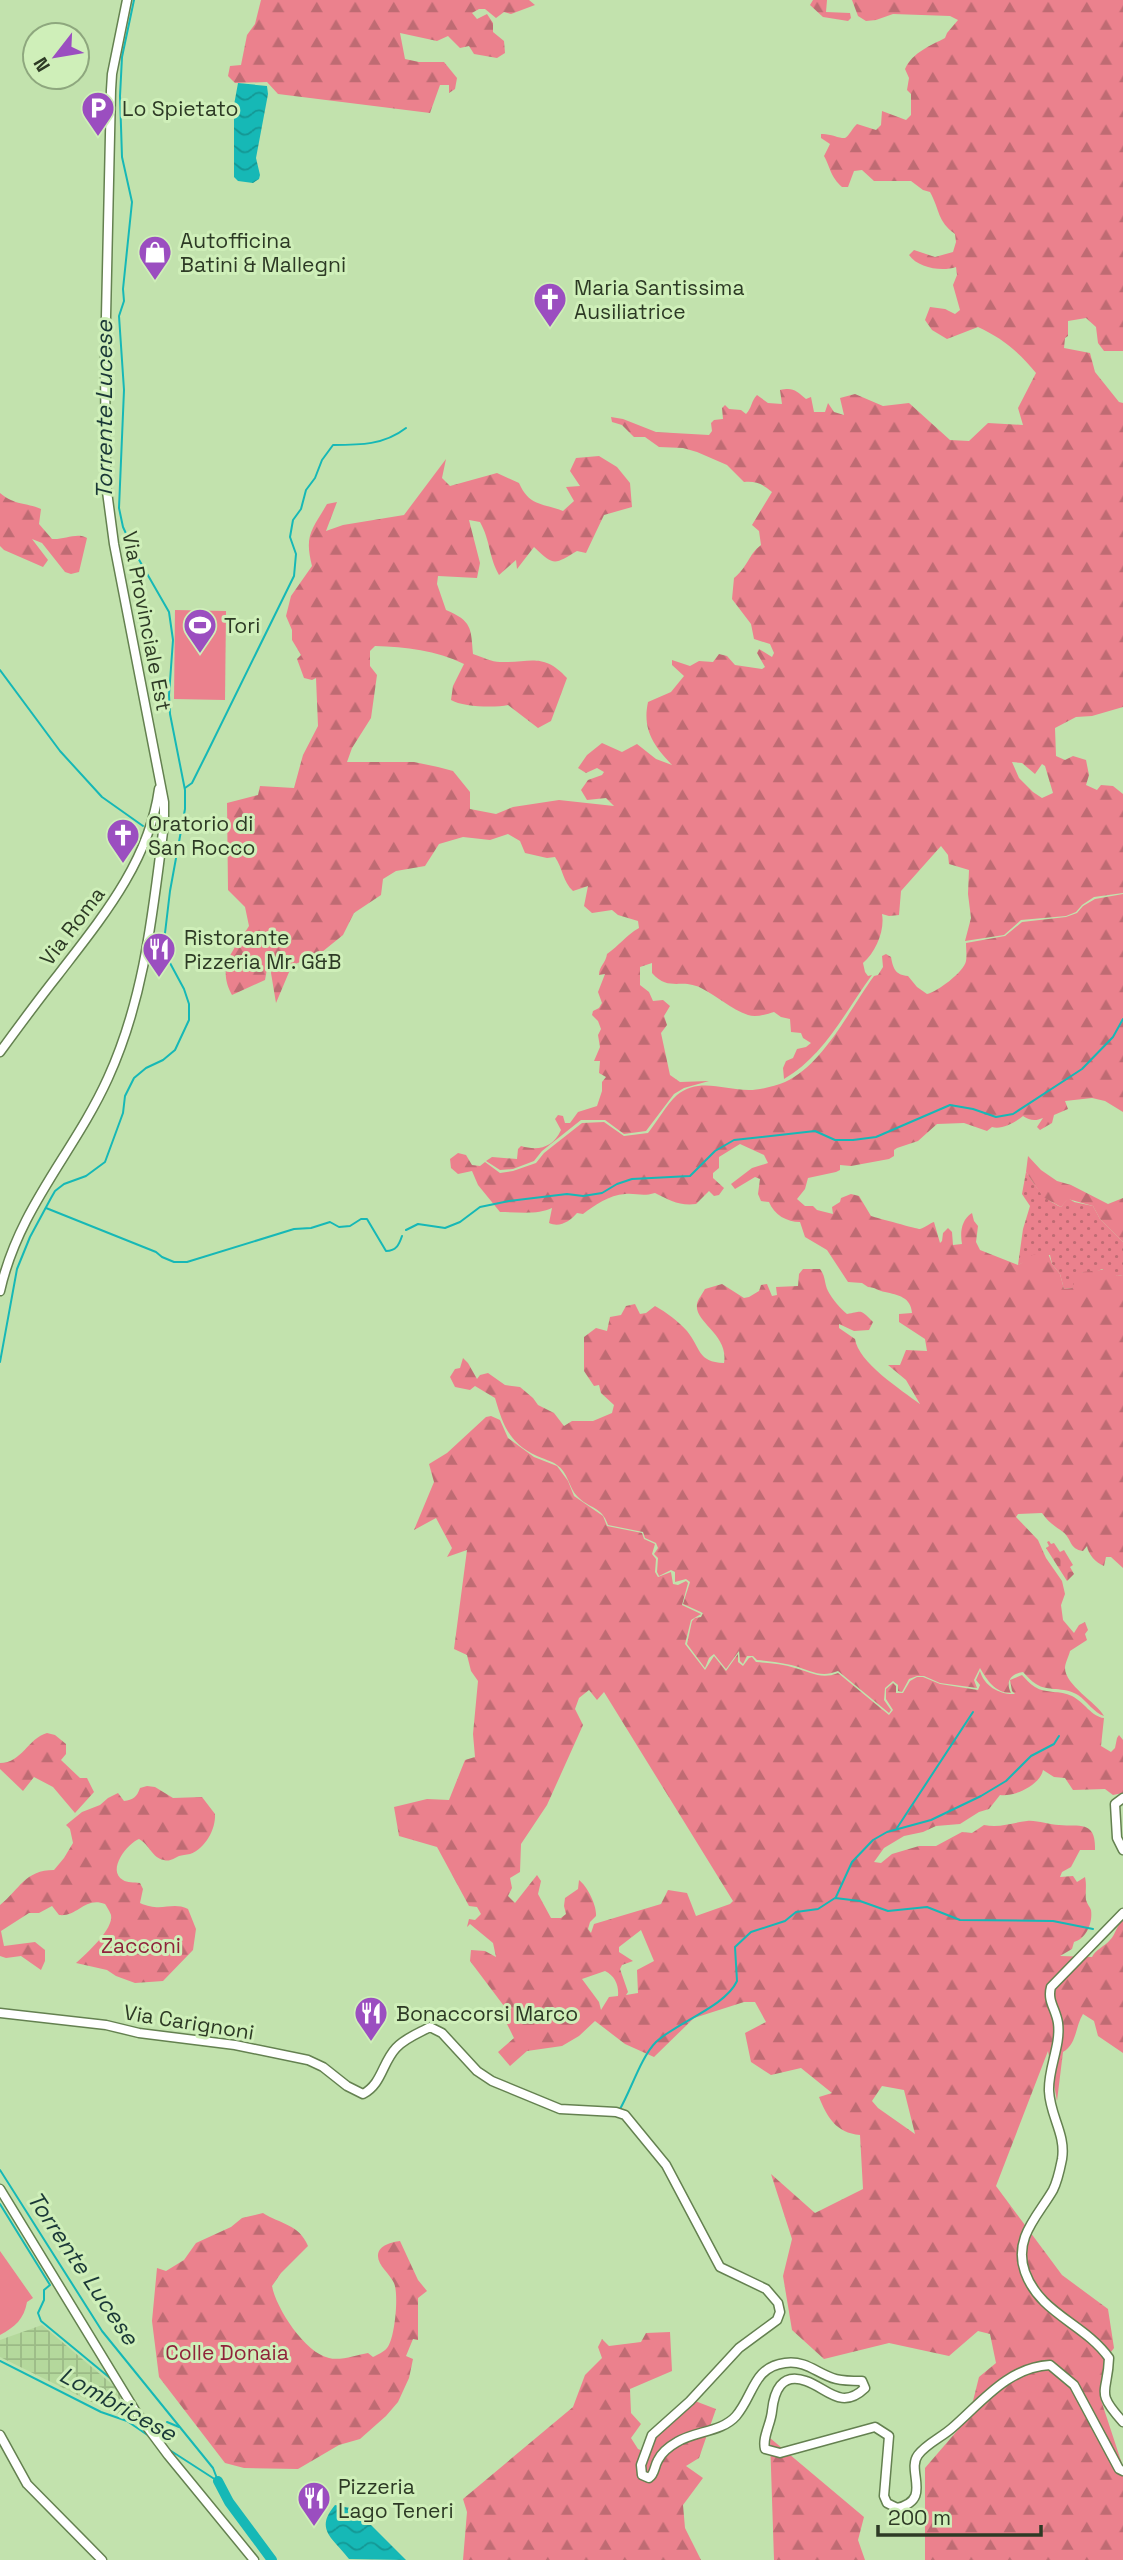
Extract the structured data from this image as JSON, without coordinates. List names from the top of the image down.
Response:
{
  "streets": {
    "street": ["Via Provinciale Est", "Via Roma", "Via Carignoni"]
  },
  "crossings": [
    ["Via Provinciale Est", "Via Roma"]
  ],
  "water": ["Torrente Lucese", "Lombricese"],
  "parks": ["Zacconi", "Colle Donaia"],
  "places": {
    "parking": ["Lo Spietato"],
    "shop": ["Autofficina Batini & Mallegni"],
    "church": ["Maria Santissima Ausiliatrice", "Oratorio di San Rocco"],
    "sports": ["Tori"],
    "restaurant": ["Ristorante Pizzeria Mr. G&B", "Bonaccorsi Marco", "Pizzeria Lago Teneri"]
  },
  "scale_bar": "200 m",
  "north": "bottom left"
}
